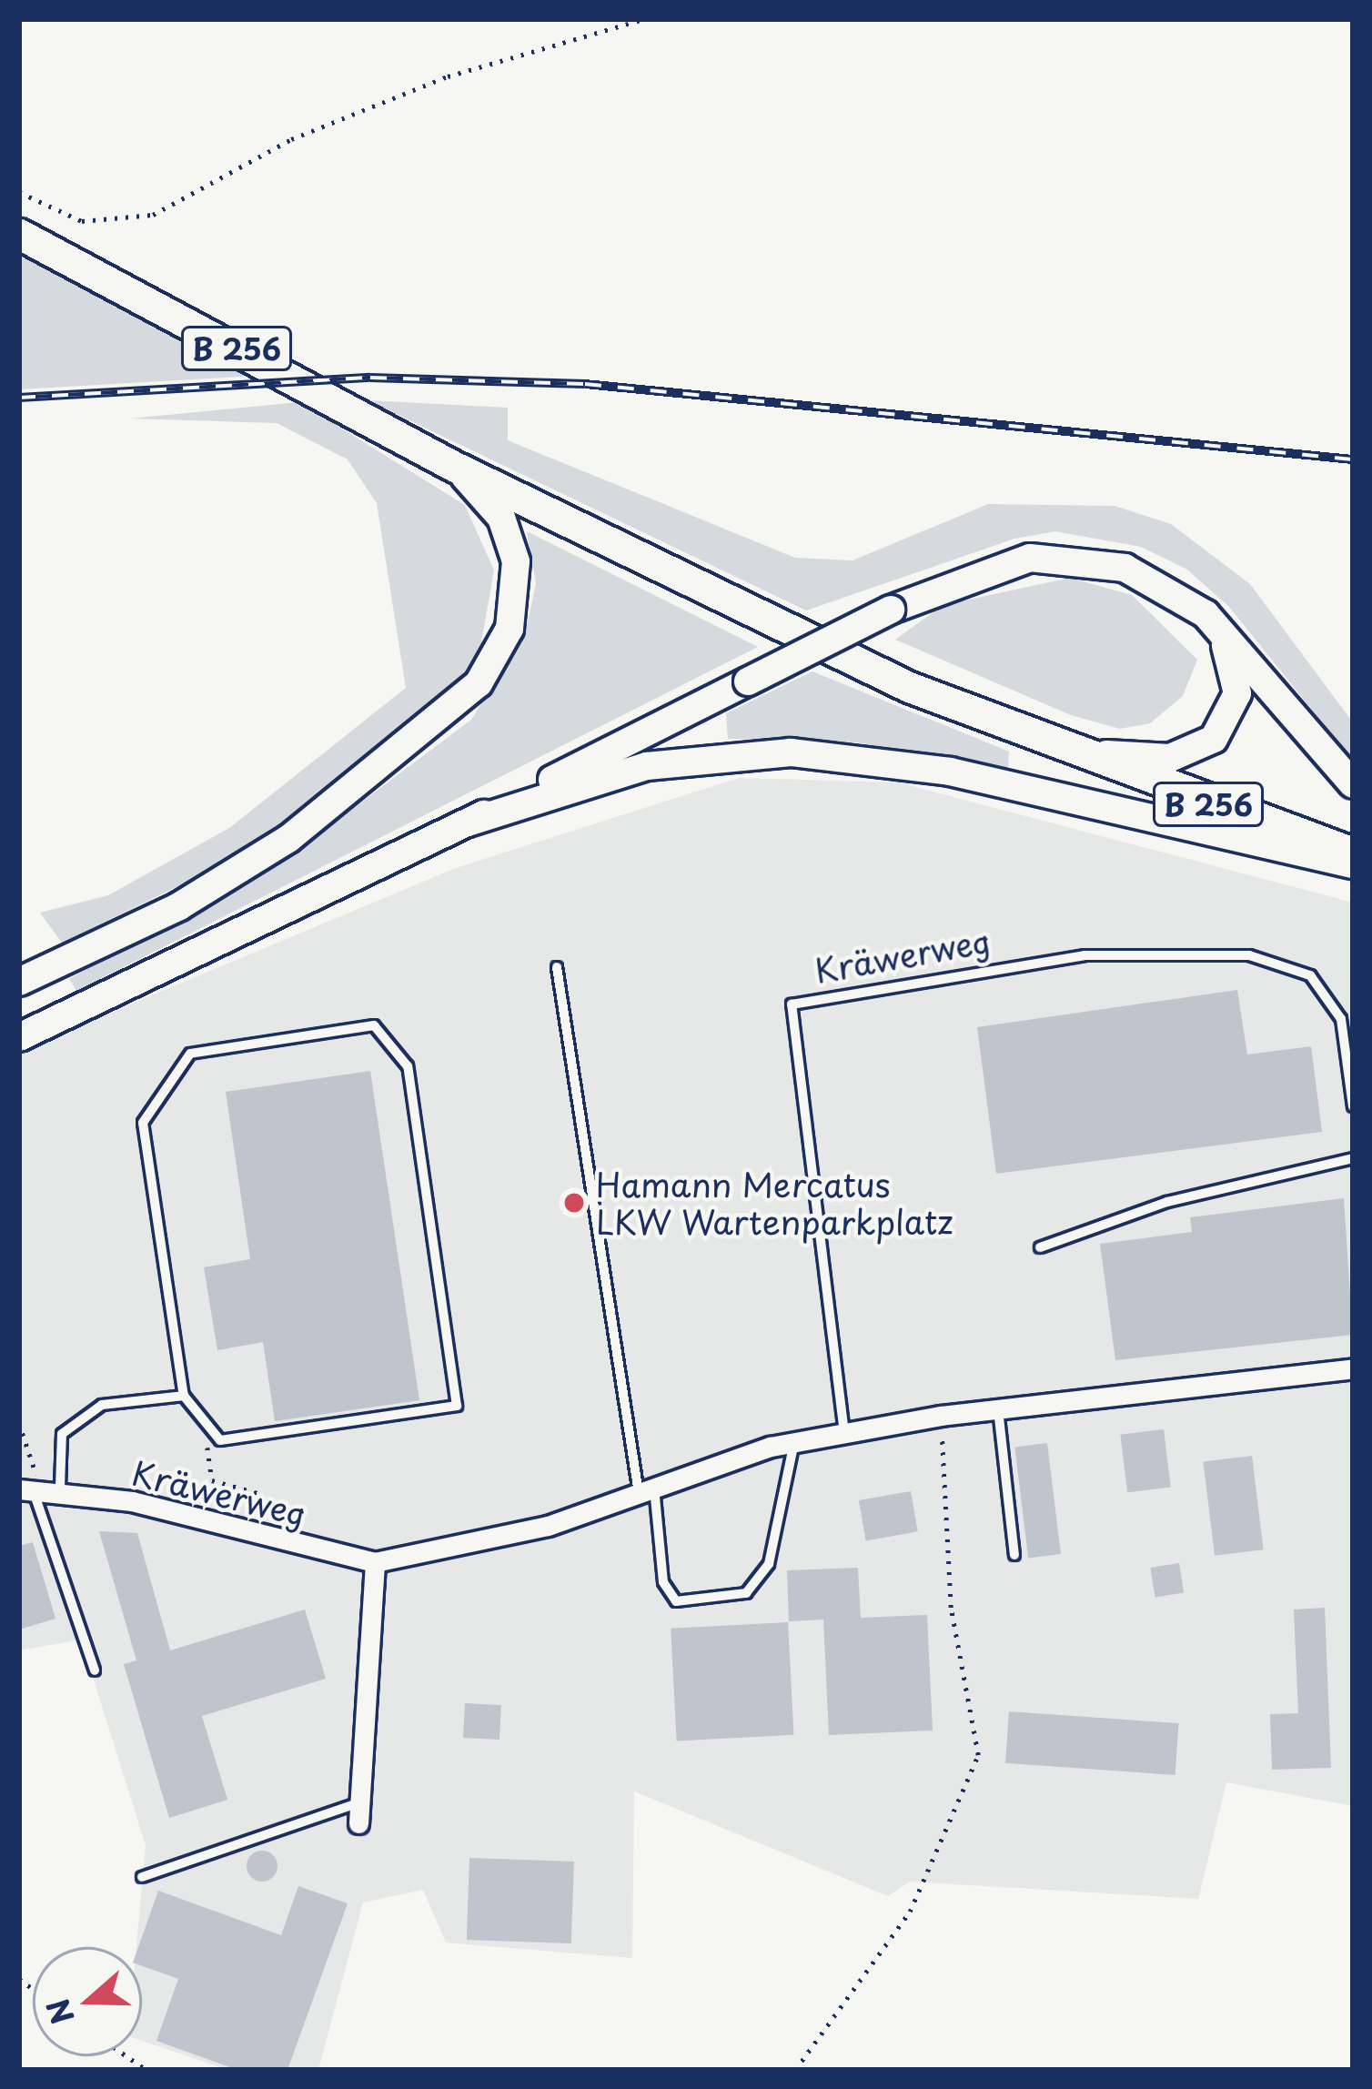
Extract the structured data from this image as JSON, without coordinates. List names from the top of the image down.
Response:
{
  "streets": {
    "main road": ["B 256"],
    "street": ["Kräwerweg"]
  },
  "places": ["Hamann Mercatus LKW Wartenparkplatz"],
  "north": "left"
}
